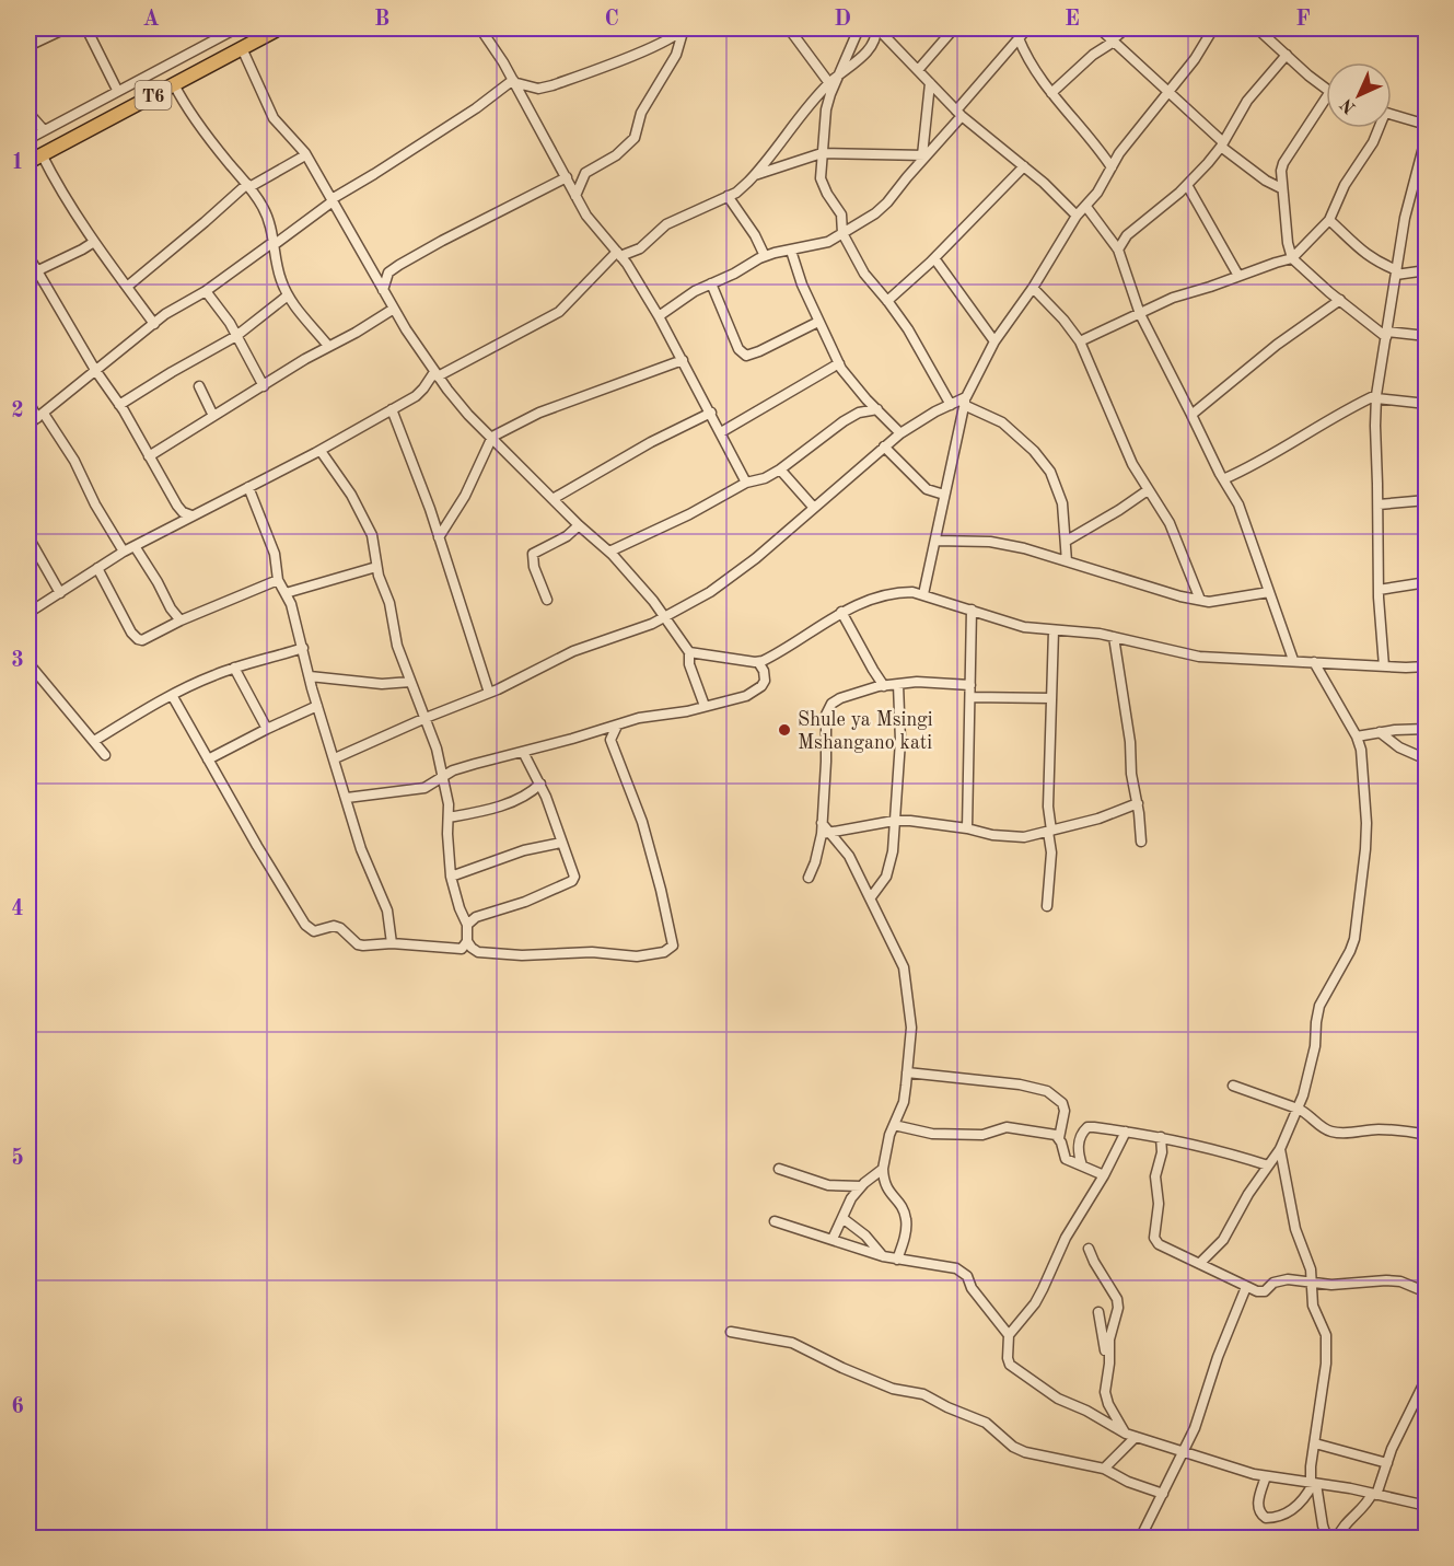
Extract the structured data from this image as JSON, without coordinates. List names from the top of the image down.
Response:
{
  "streets": {
    "highway": ["T6"]
  },
  "places": ["Shule ya Msingi Mshangano kati"],
  "north": "bottom left",
  "grid": {
    "columns": [
      "A",
      "B",
      "C",
      "D",
      "E",
      "F"
    ],
    "rows": [
      "1",
      "2",
      "3",
      "4",
      "5",
      "6"
    ]
  }
}
